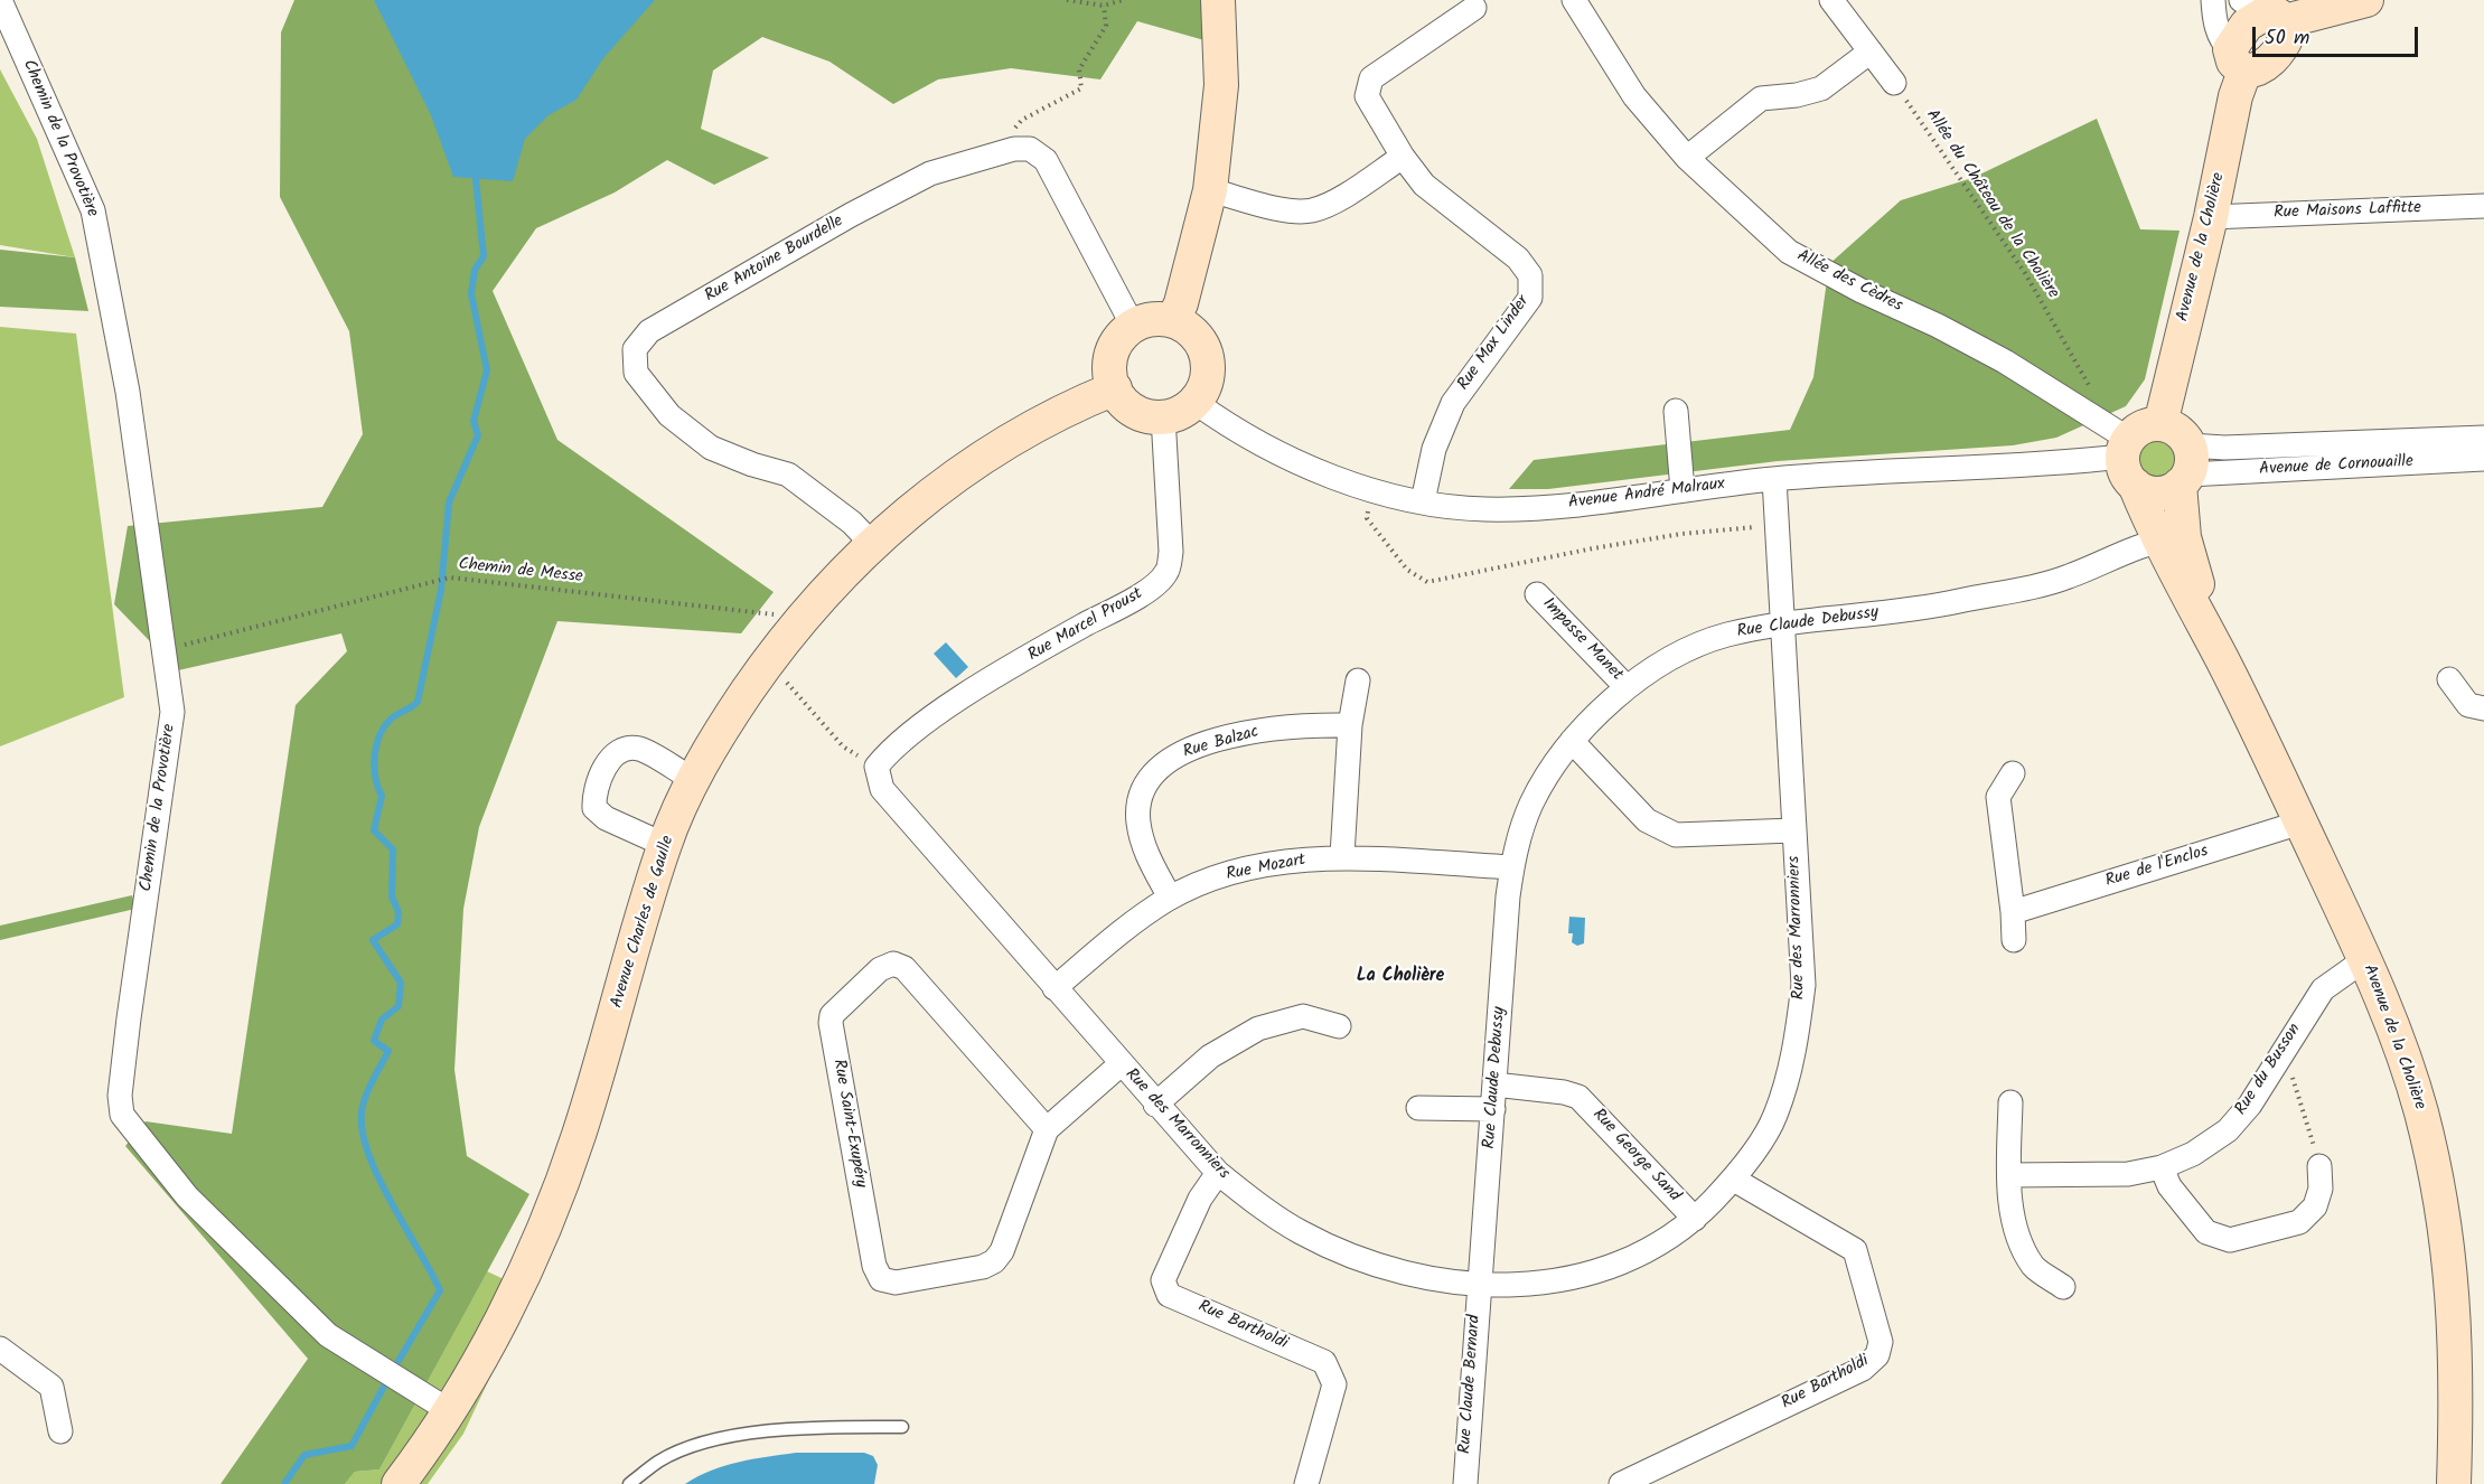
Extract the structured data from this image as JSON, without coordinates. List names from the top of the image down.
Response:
{
  "streets": {
    "street": [
      "Chemin de la Provotière",
      "Rue Maisons Laffitte",
      "Avenue de la Cholière",
      "Rue Antoine Bourdelle",
      "Allée des Cèdres",
      "Rue Max Linder",
      "Avenue de Cornouaille",
      "Avenue André Malraux",
      "Rue Claude Debussy",
      "Rue Marcel Proust",
      "Impasse Manet",
      "Rue Balzac",
      "Rue de l'Enclos",
      "Rue Mozart",
      "Avenue Charles de Gaulle",
      "Rue des Marronniers",
      "Rue du Busson",
      "Rue Saint-Exupéry",
      "Rue George Sand",
      "Rue Bartholdi",
      "Rue Claude Bernard"
    ],
    "path": ["Allée du Château de la Cholière", "Chemin de Messe"]
  },
  "crossings": [
    ["Chemin de la Provotière", "Chemin de Messe"],
    ["Chemin de la Provotière", "Avenue Charles de Gaulle"],
    ["Allée du Château de la Cholière", "Allée des Cèdres"],
    ["Rue Maisons Laffitte", "Avenue de la Cholière"],
    ["Avenue de la Cholière", "Allée des Cèdres"],
    ["Avenue de la Cholière", "Avenue de Cornouaille"],
    ["Avenue de la Cholière", "Avenue André Malraux"],
    ["Avenue de la Cholière", "Rue Claude Debussy"],
    ["Avenue de la Cholière", "Rue de l'Enclos"],
    ["Avenue de la Cholière", "Rue du Busson"],
    ["Rue Antoine Bourdelle", "Avenue Charles de Gaulle"],
    ["Allée des Cèdres", "Avenue de Cornouaille"],
    ["Allée des Cèdres", "Avenue André Malraux"],
    ["Rue Max Linder", "Avenue André Malraux"],
    ["Avenue de Cornouaille", "Avenue André Malraux"],
    ["Avenue André Malraux", "Rue Marcel Proust"],
    ["Avenue André Malraux", "Avenue Charles de Gaulle"],
    ["Avenue André Malraux", "Rue des Marronniers"],
    ["Chemin de Messe", "Avenue Charles de Gaulle"],
    ["Rue Claude Debussy", "Impasse Manet"],
    ["Rue Claude Debussy", "Rue Mozart"],
    ["Rue Claude Debussy", "Rue des Marronniers"],
    ["Rue Claude Debussy", "Rue George Sand"],
    ["Rue Claude Debussy", "Rue Claude Bernard"],
    ["Rue Marcel Proust", "Avenue Charles de Gaulle"],
    ["Rue Marcel Proust", "Rue des Marronniers"],
    ["Rue Balzac", "Rue Mozart"],
    ["Rue Mozart", "Rue des Marronniers"],
    ["Rue des Marronniers", "Rue Saint-Exupéry"],
    ["Rue des Marronniers", "Rue George Sand"],
    ["Rue des Marronniers", "Rue Bartholdi"],
    ["Rue des Marronniers", "Rue Claude Bernard"]
  ],
  "districts": ["La Cholière"],
  "scale_bar": "50 m"
}
